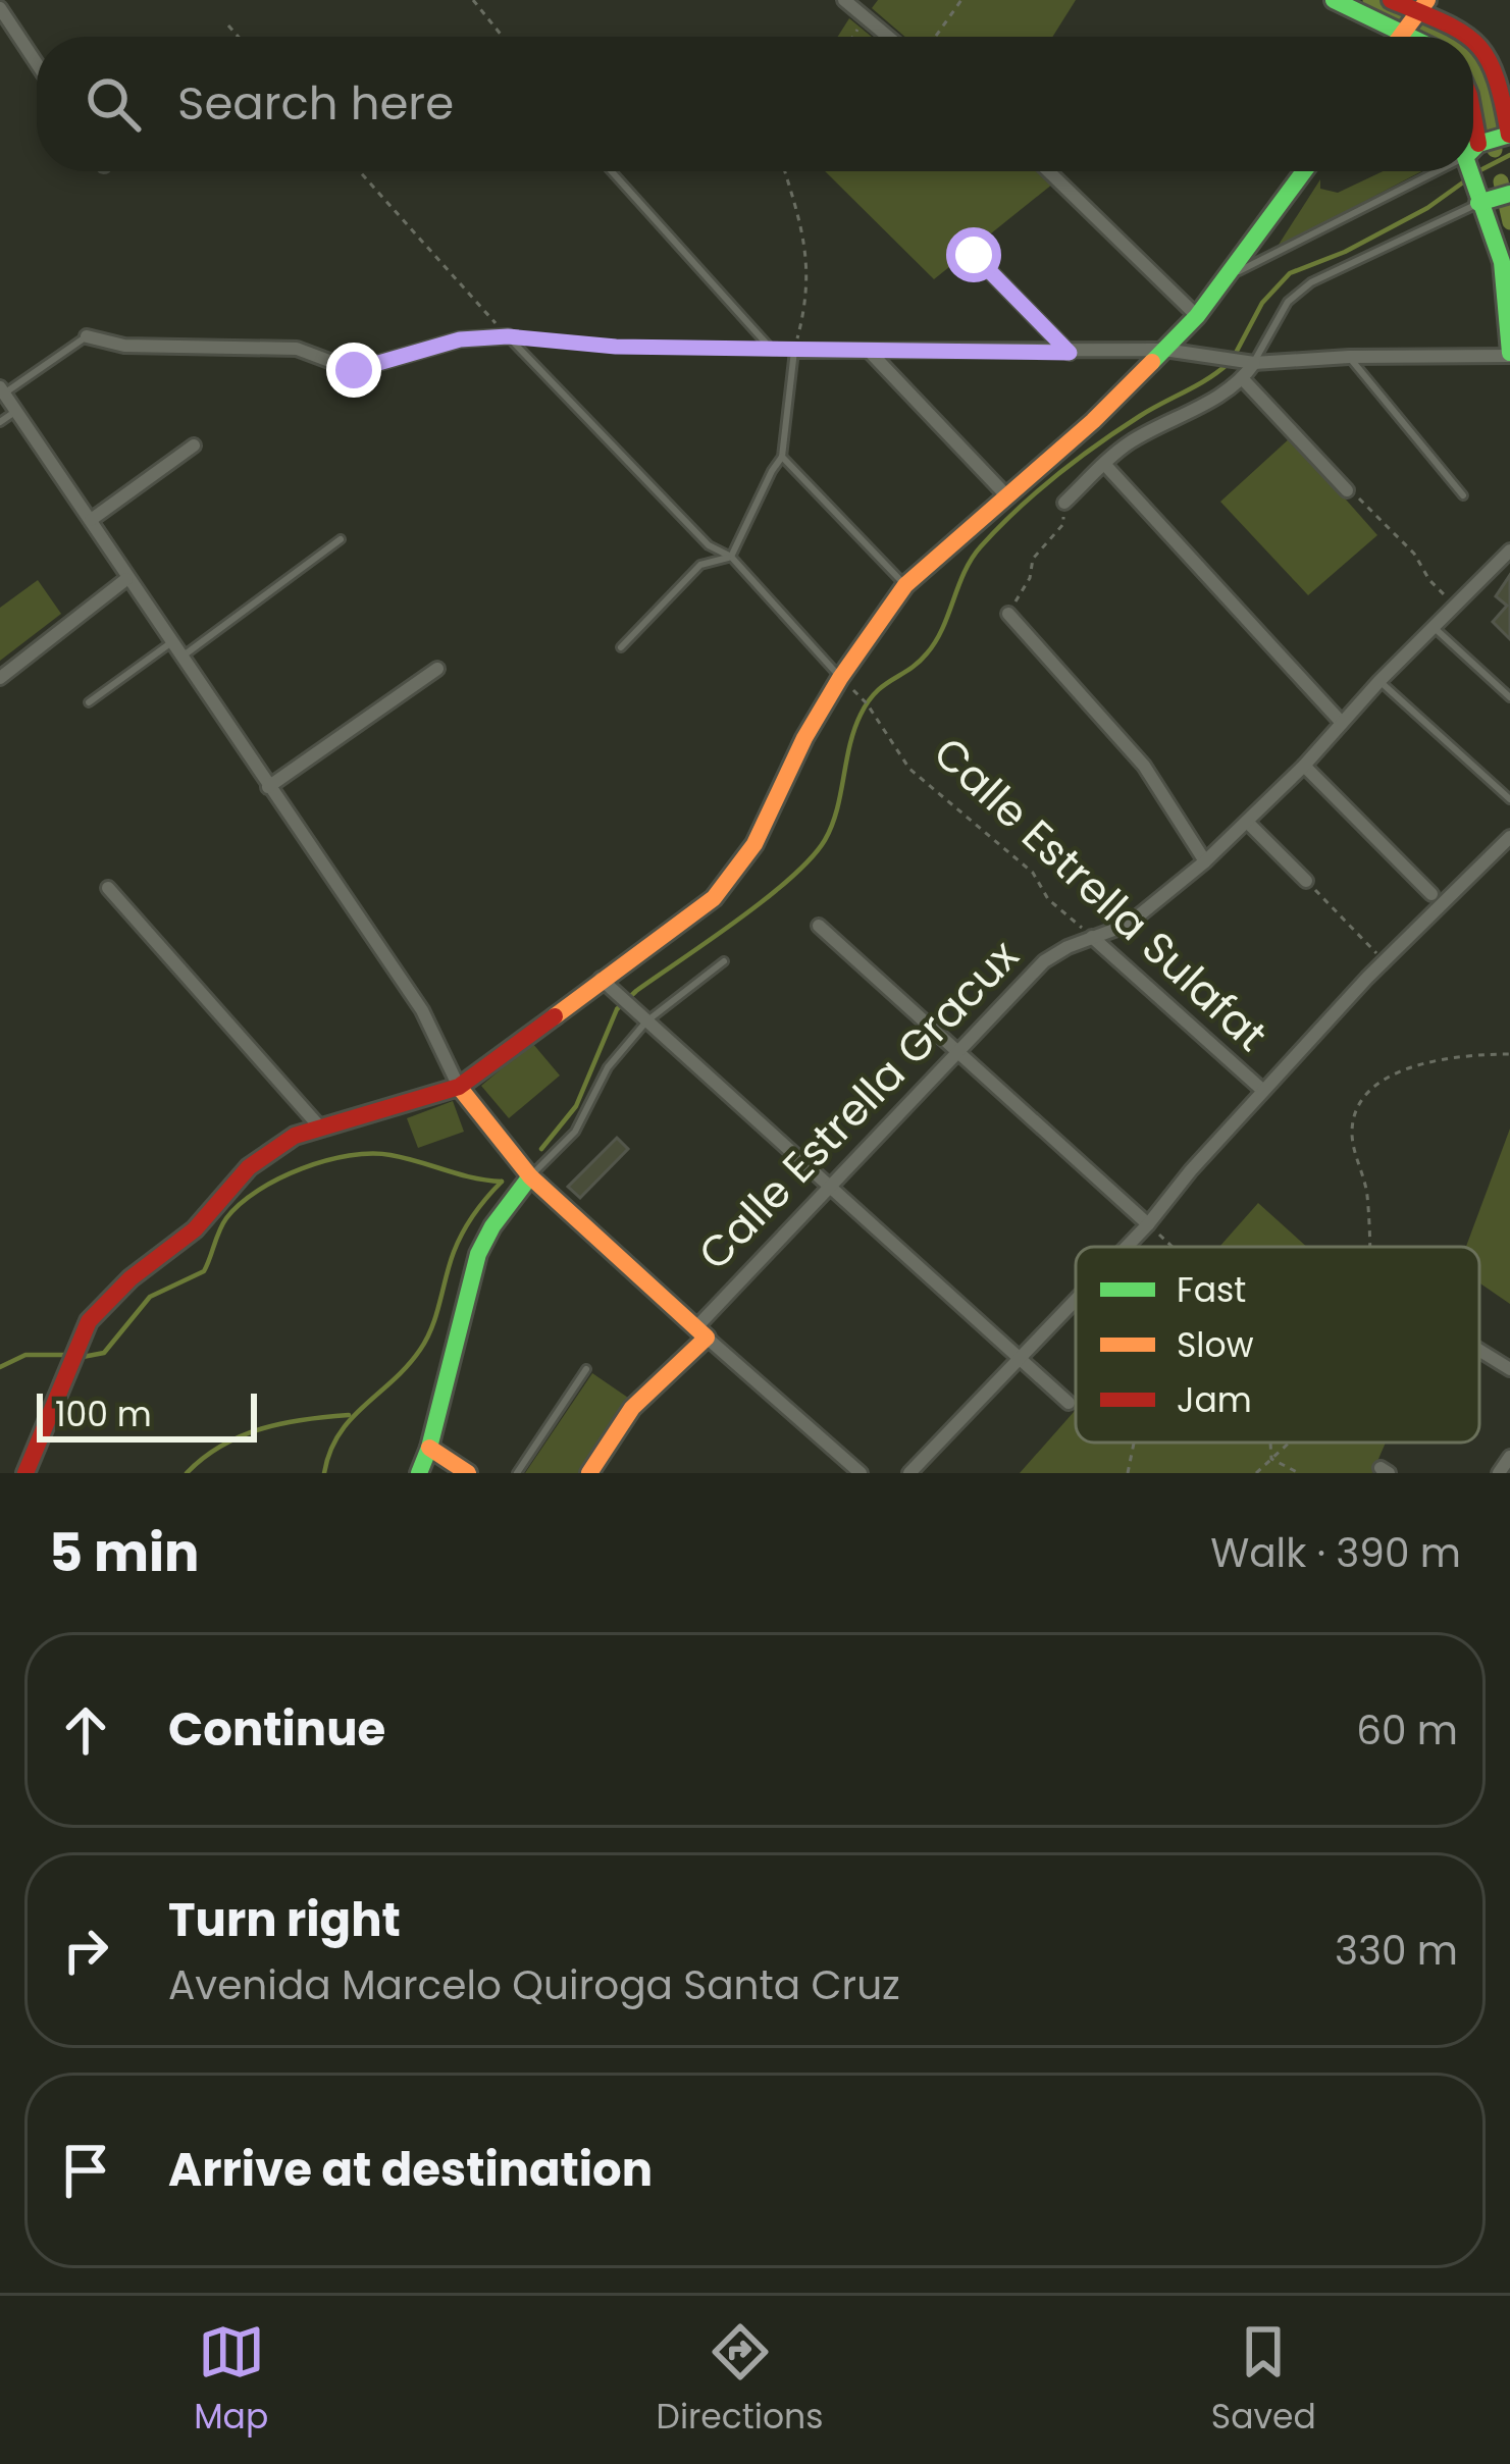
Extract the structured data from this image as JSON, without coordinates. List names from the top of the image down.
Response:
{
  "streets": {
    "main road": ["Calle Estrella Gracux"],
    "street": ["Calle Estrella Sulafat"]
  },
  "crossings": [
    ["Calle Estrella Sulafat", "Calle Estrella Gracux"]
  ],
  "legend": ["Fast", "Slow", "Jam"],
  "scale_bar": "100 m",
  "page": {
    "search": "Search here",
    "scale": "100 m",
    "heading": ["5 min", "Walk · 390 m"],
    "list": [
      ["Continue", "60 m"],
      ["Turn right", "Avenida Marcelo Quiroga Santa Cruz", "330 m"],
      "Arrive at destination"
    ],
    "nav": ["Map", "Directions", "Saved"]
  }
}
